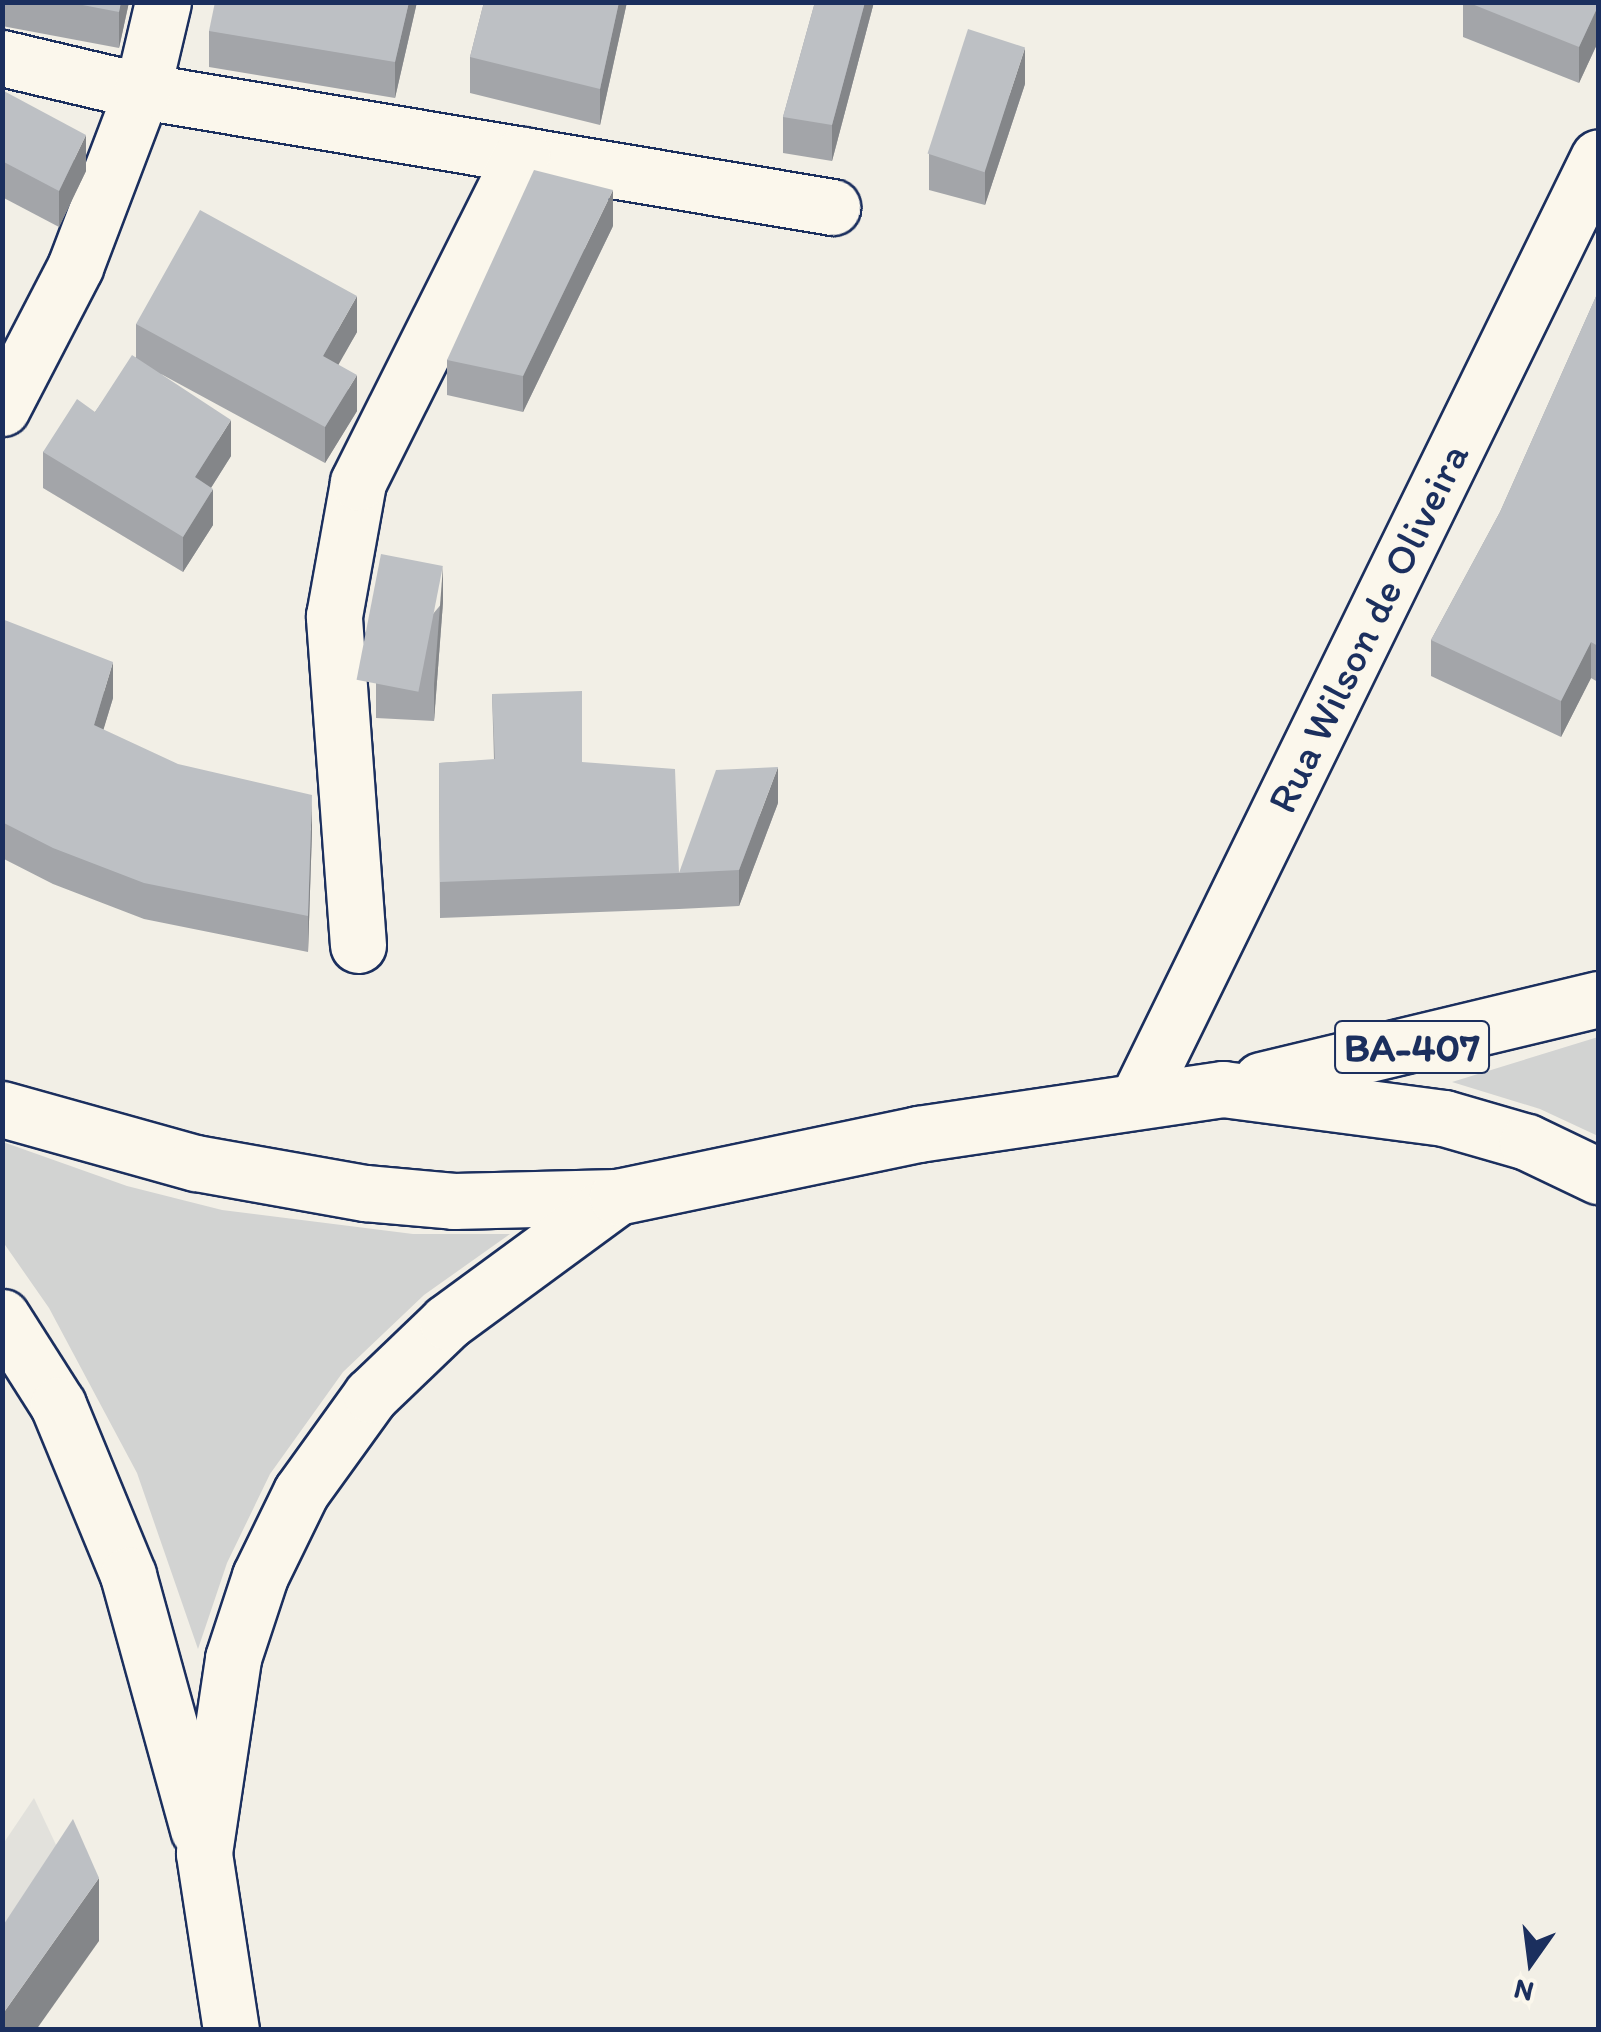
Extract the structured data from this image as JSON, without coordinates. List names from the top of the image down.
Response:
{
  "streets": {
    "main road": ["Rua Wilson de Oliveira", "BA-407"]
  },
  "north": "bottom"
}
